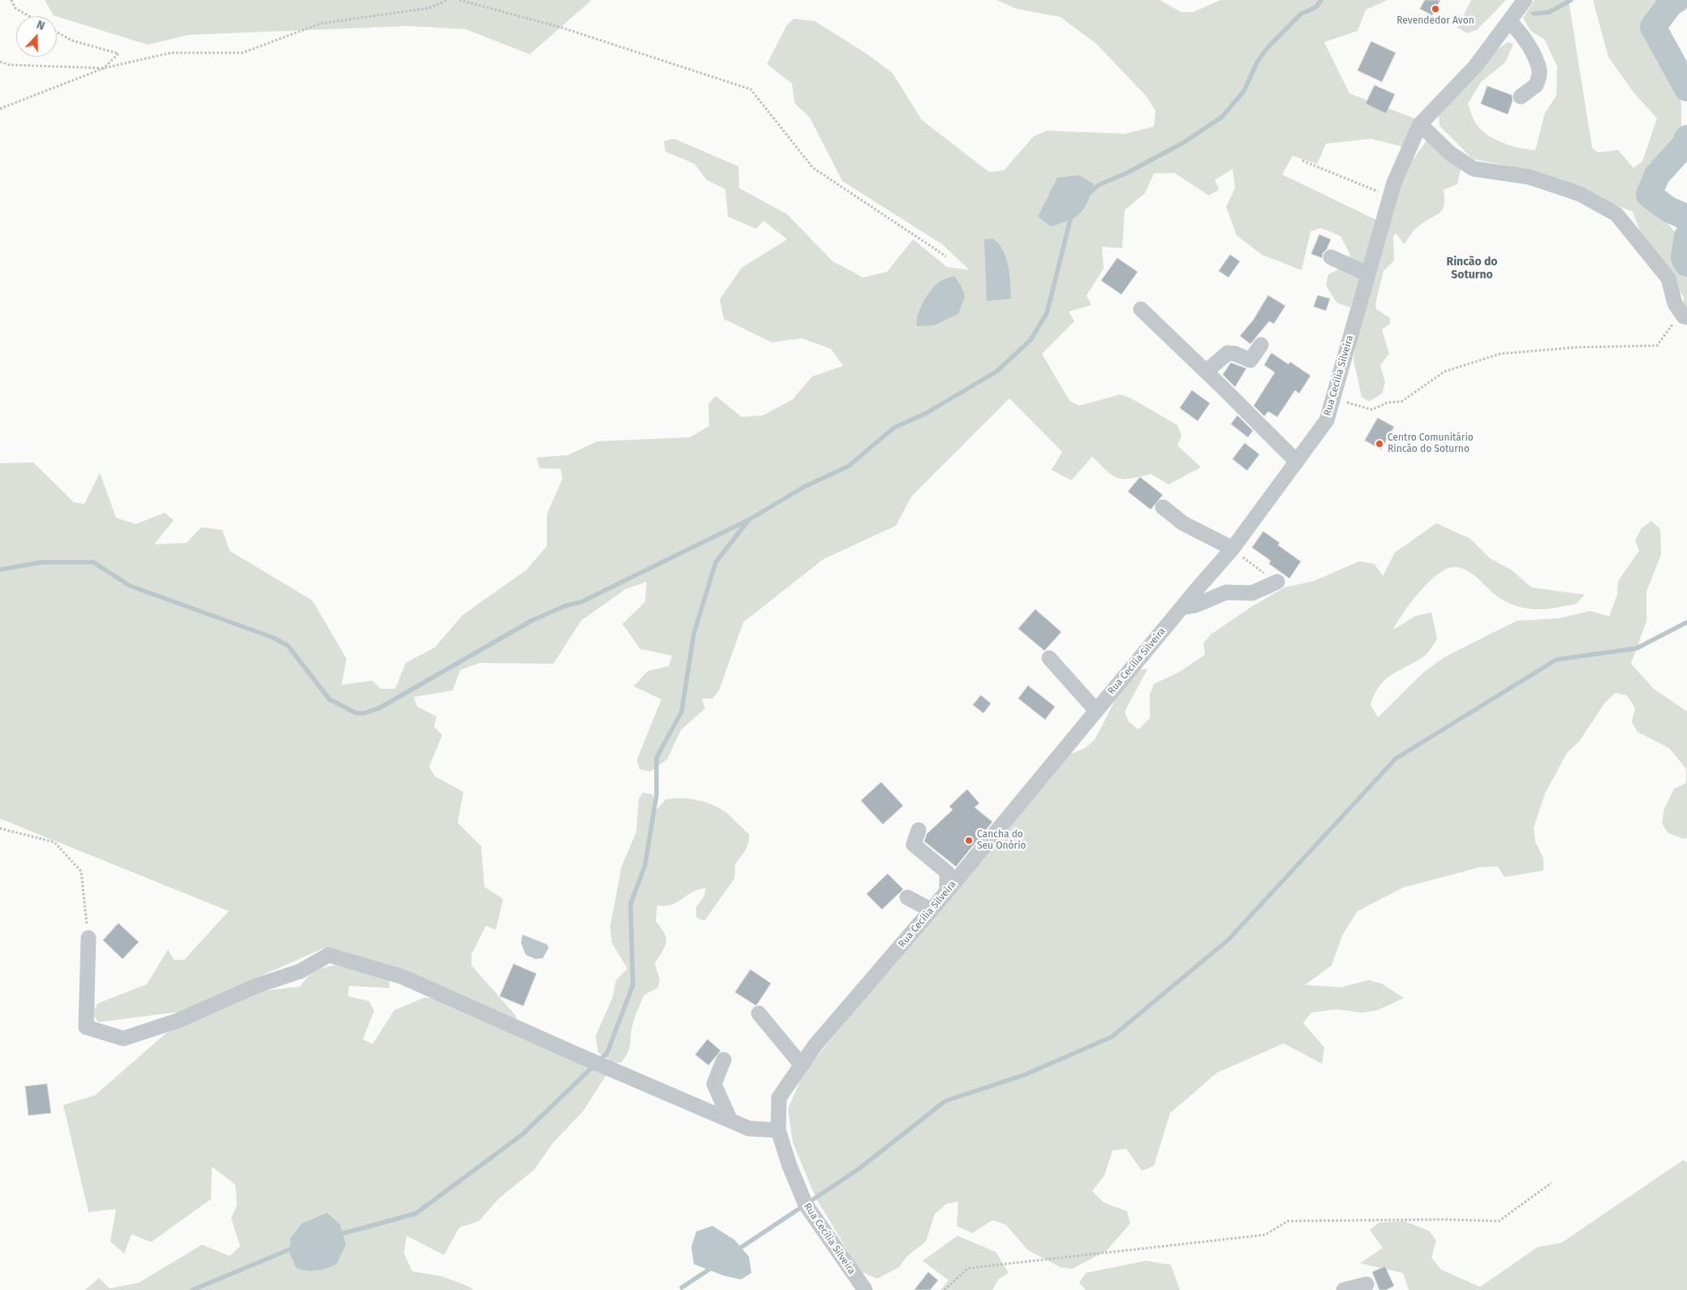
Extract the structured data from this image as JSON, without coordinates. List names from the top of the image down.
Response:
{
  "streets": {
    "street": ["Rua Cecília Silveira"]
  },
  "districts": ["Rincão do Soturno"],
  "places": ["Revendedor Avon", "Centro Comunitário Rincão do Soturno", "Cancha do Seu Onório"],
  "north": "top"
}
